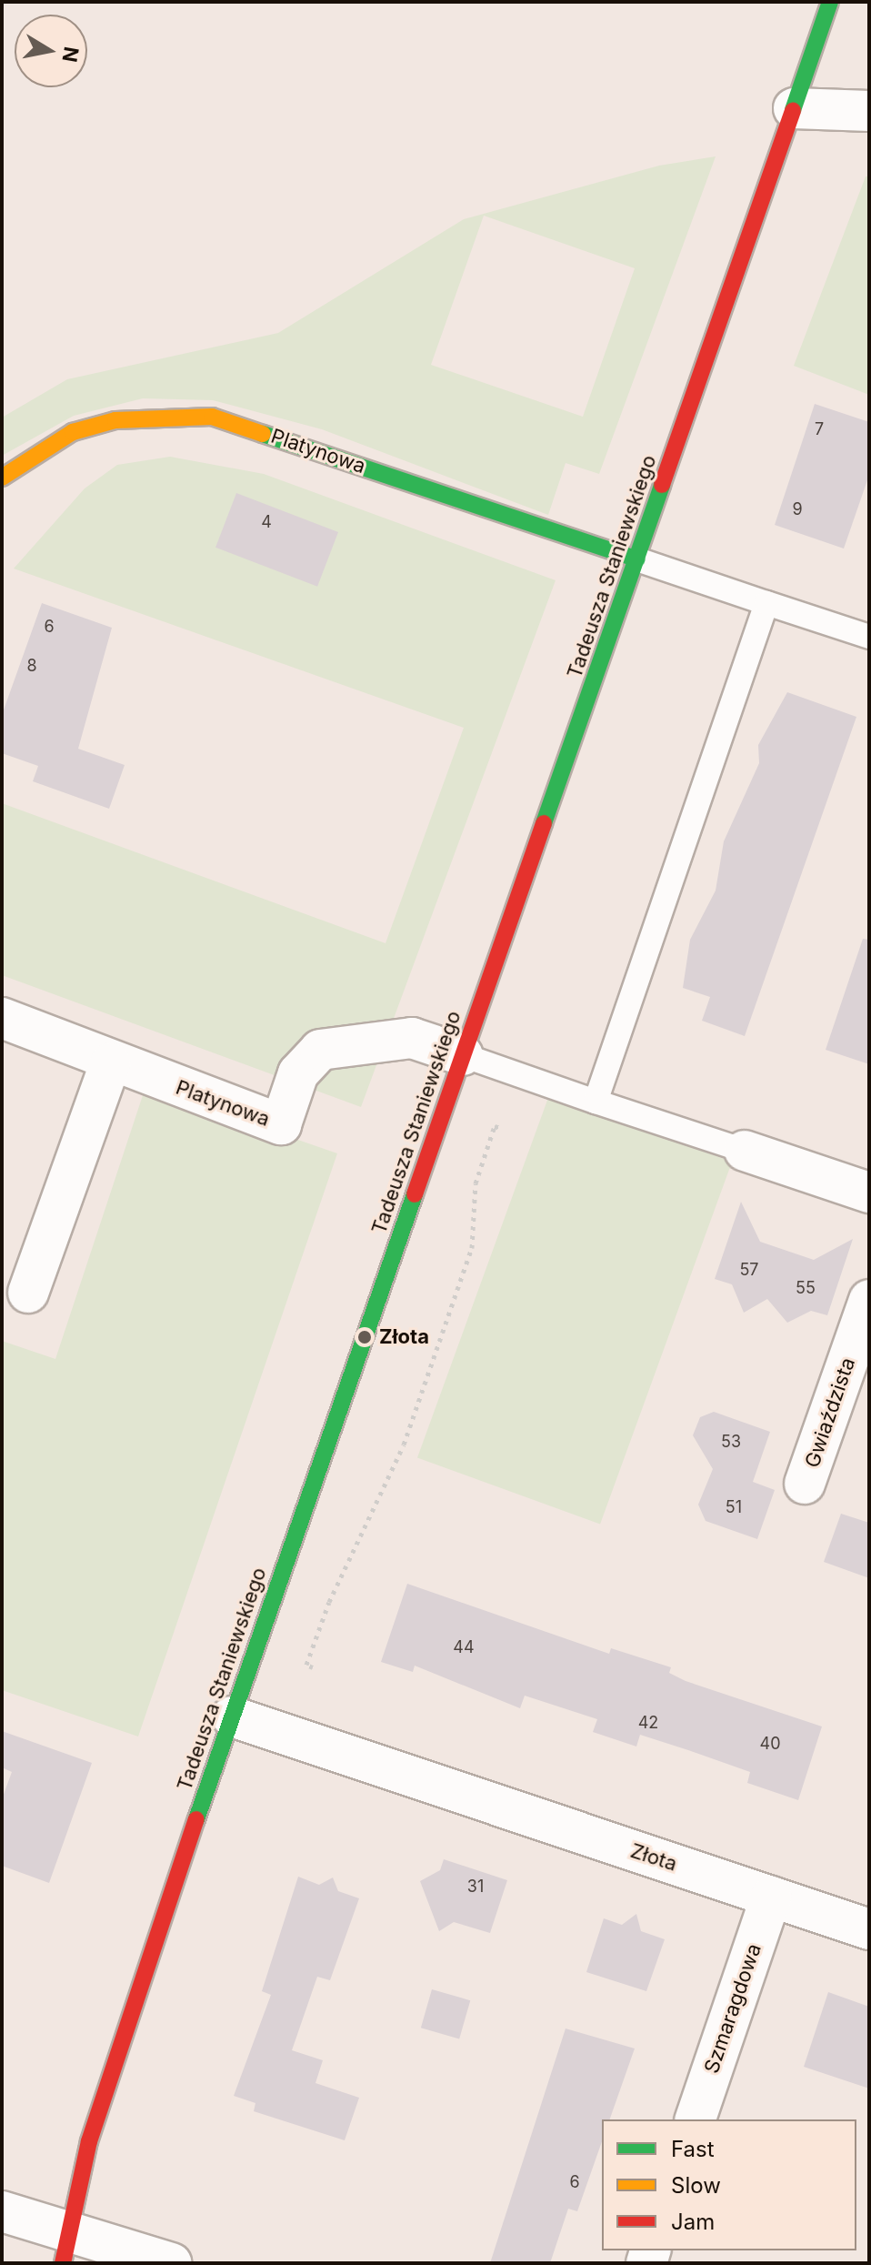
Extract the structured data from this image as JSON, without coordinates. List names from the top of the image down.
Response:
{
  "streets": {
    "street": [
      "Platynowa",
      "Tadeusza Staniewskiego",
      "Gwiaździsta",
      "Złota",
      "Szmaragdowa"
    ]
  },
  "crossings": [
    ["Platynowa", "Tadeusza Staniewskiego"],
    ["Tadeusza Staniewskiego", "Złota"],
    ["Złota", "Szmaragdowa"]
  ],
  "places": ["Złota"],
  "house_numbers": [
    "7",
    "9",
    "4",
    "6",
    "8",
    "57",
    "55",
    "53",
    "51",
    "44",
    "42",
    "40",
    "31",
    "6"
  ],
  "legend": ["Fast", "Slow", "Jam"],
  "north": "right"
}
